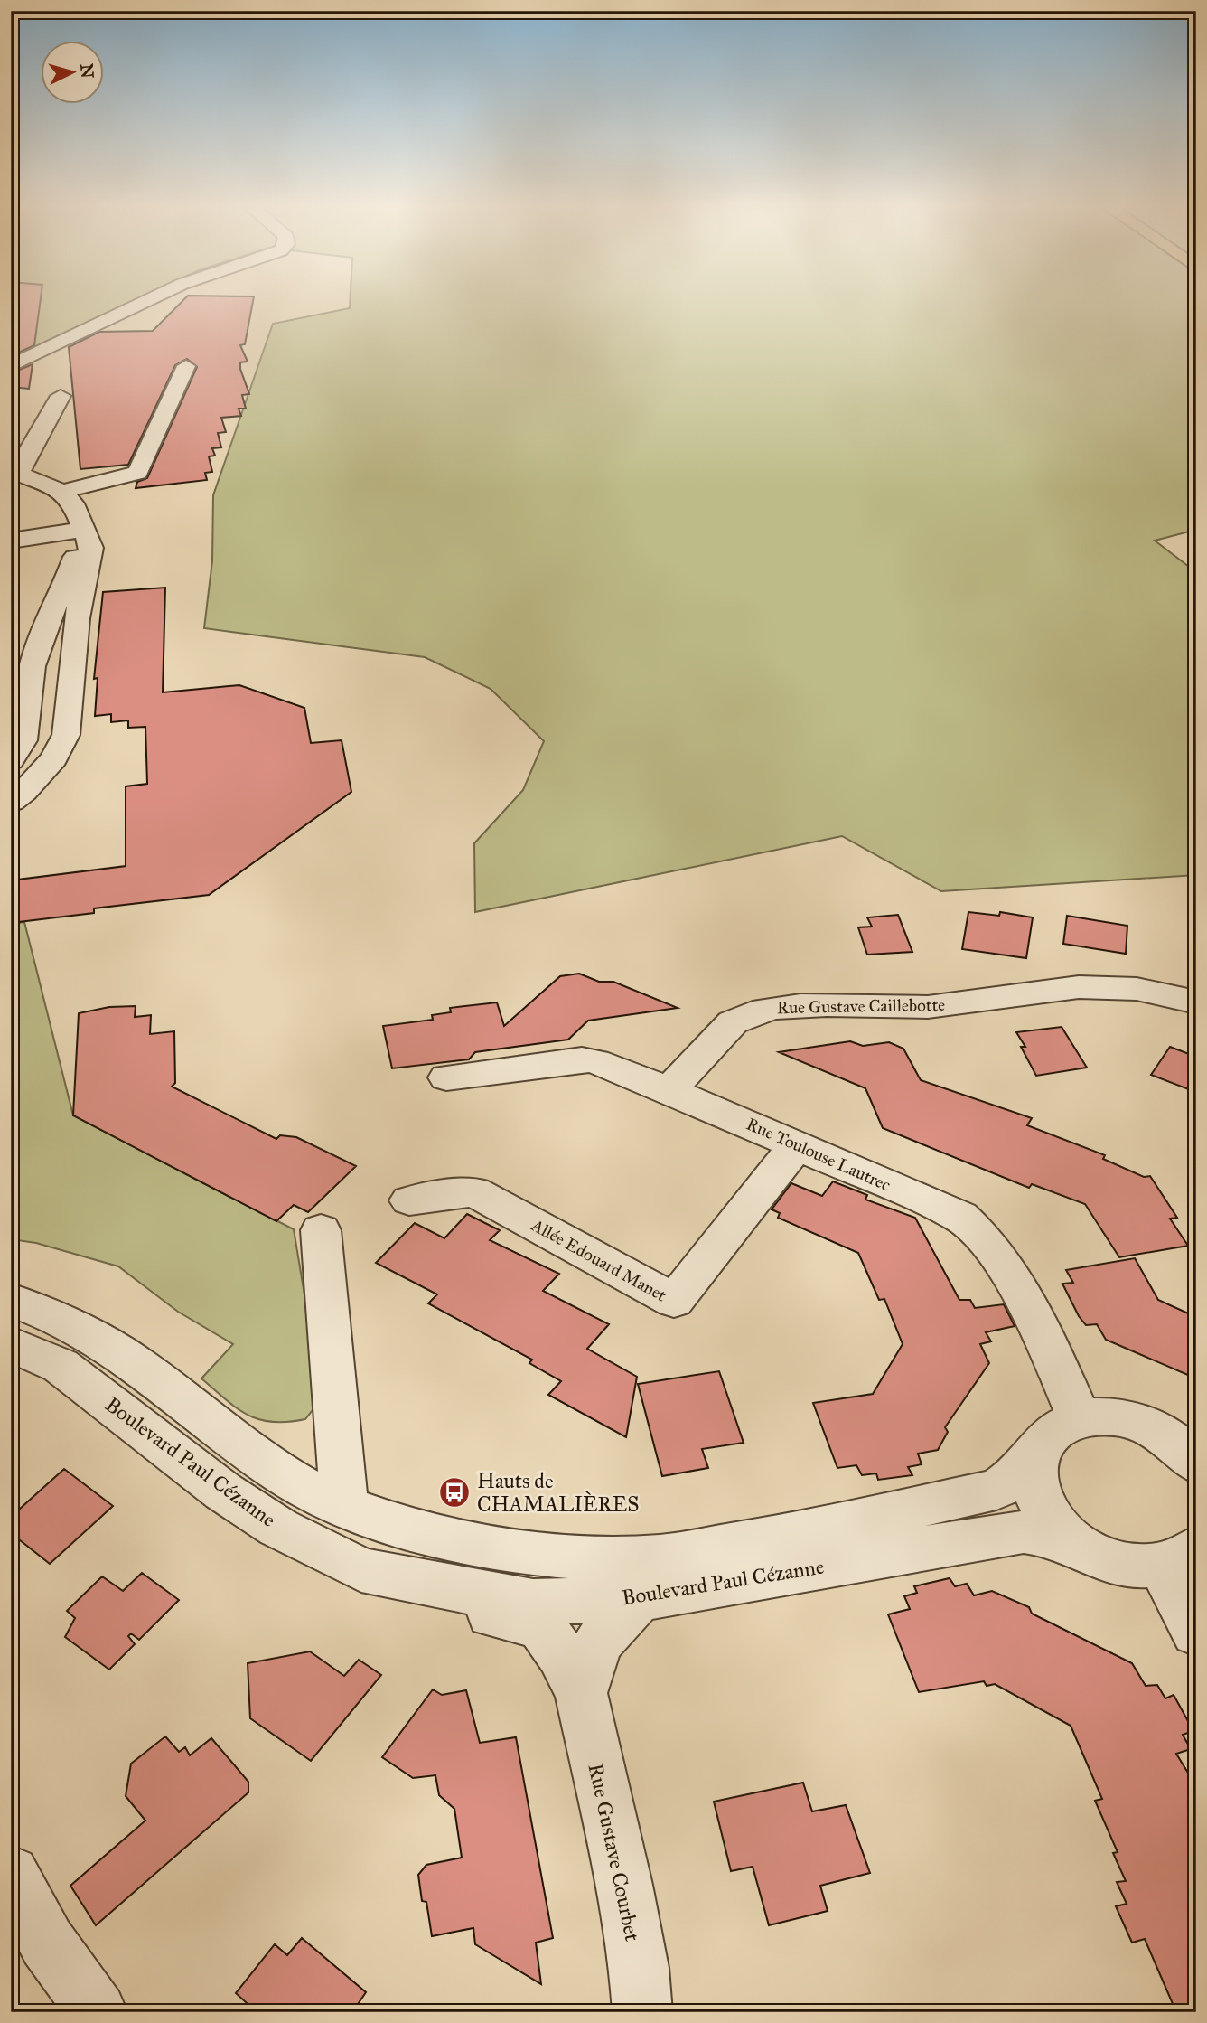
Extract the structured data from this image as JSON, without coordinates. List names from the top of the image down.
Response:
{
  "streets": {
    "street": [
      "Rue Gustave Caillebotte",
      "Rue Toulouse Lautrec",
      "Allée Edouard Manet",
      "Boulevard Paul Cézanne",
      "Rue Gustave Courbet"
    ]
  },
  "crossings": [
    ["Rue Gustave Caillebotte", "Rue Toulouse Lautrec"],
    ["Rue Toulouse Lautrec", "Allée Edouard Manet"],
    ["Rue Toulouse Lautrec", "Boulevard Paul Cézanne"],
    ["Boulevard Paul Cézanne", "Rue Gustave Courbet"]
  ],
  "places": {
    "bus stop": ["Hauts de CHAMALIÈRES"]
  },
  "north": "right"
}
